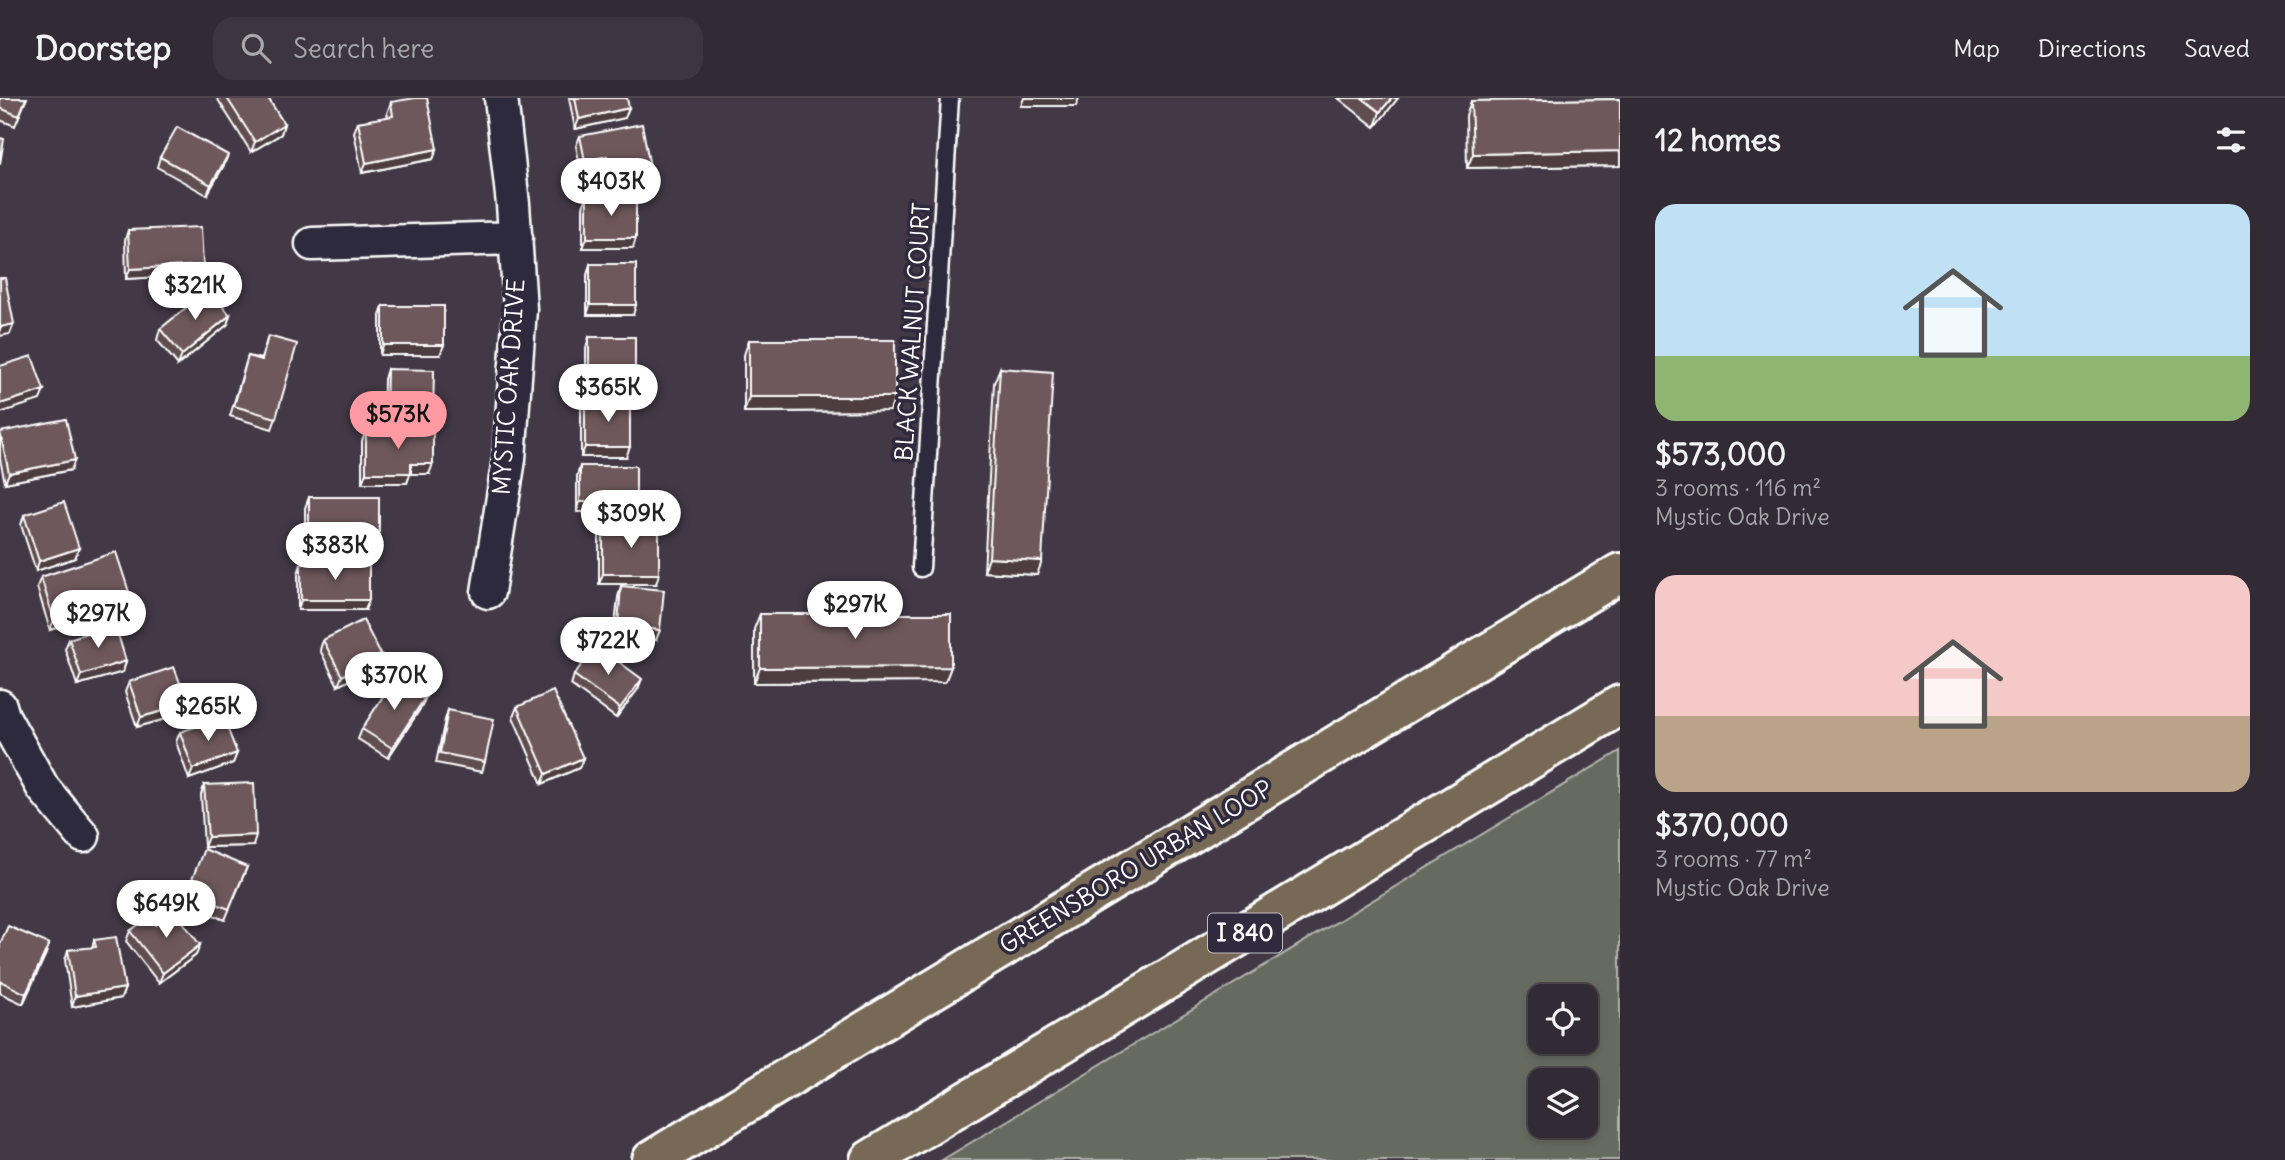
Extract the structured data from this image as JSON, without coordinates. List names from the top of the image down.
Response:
{
  "streets": {
    "highway": ["GREENSBORO URBAN LOOP", "I 840"],
    "street": ["MYSTIC OAK DRIVE"],
    "lane": ["BLACK WALNUT COURT"]
  },
  "page": {
    "header": "Doorstep",
    "search": "Search here",
    "nav": ["Map", "Directions", "Saved"],
    "heading": "12 homes",
    "price": [
      "$403K",
      "$321K",
      "$365K",
      "$573K",
      "$309K",
      "$383K",
      "$297K",
      "$297K",
      "$722K",
      "$370K",
      "$265K",
      "$649K"
    ],
    "list": [
      {
        "name": "$573,000",
        "note": "3 rooms · 116 m² · Mystic Oak Drive"
      },
      {
        "name": "$370,000",
        "note": "3 rooms · 77 m² · Mystic Oak Drive"
      }
    ]
  }
}
